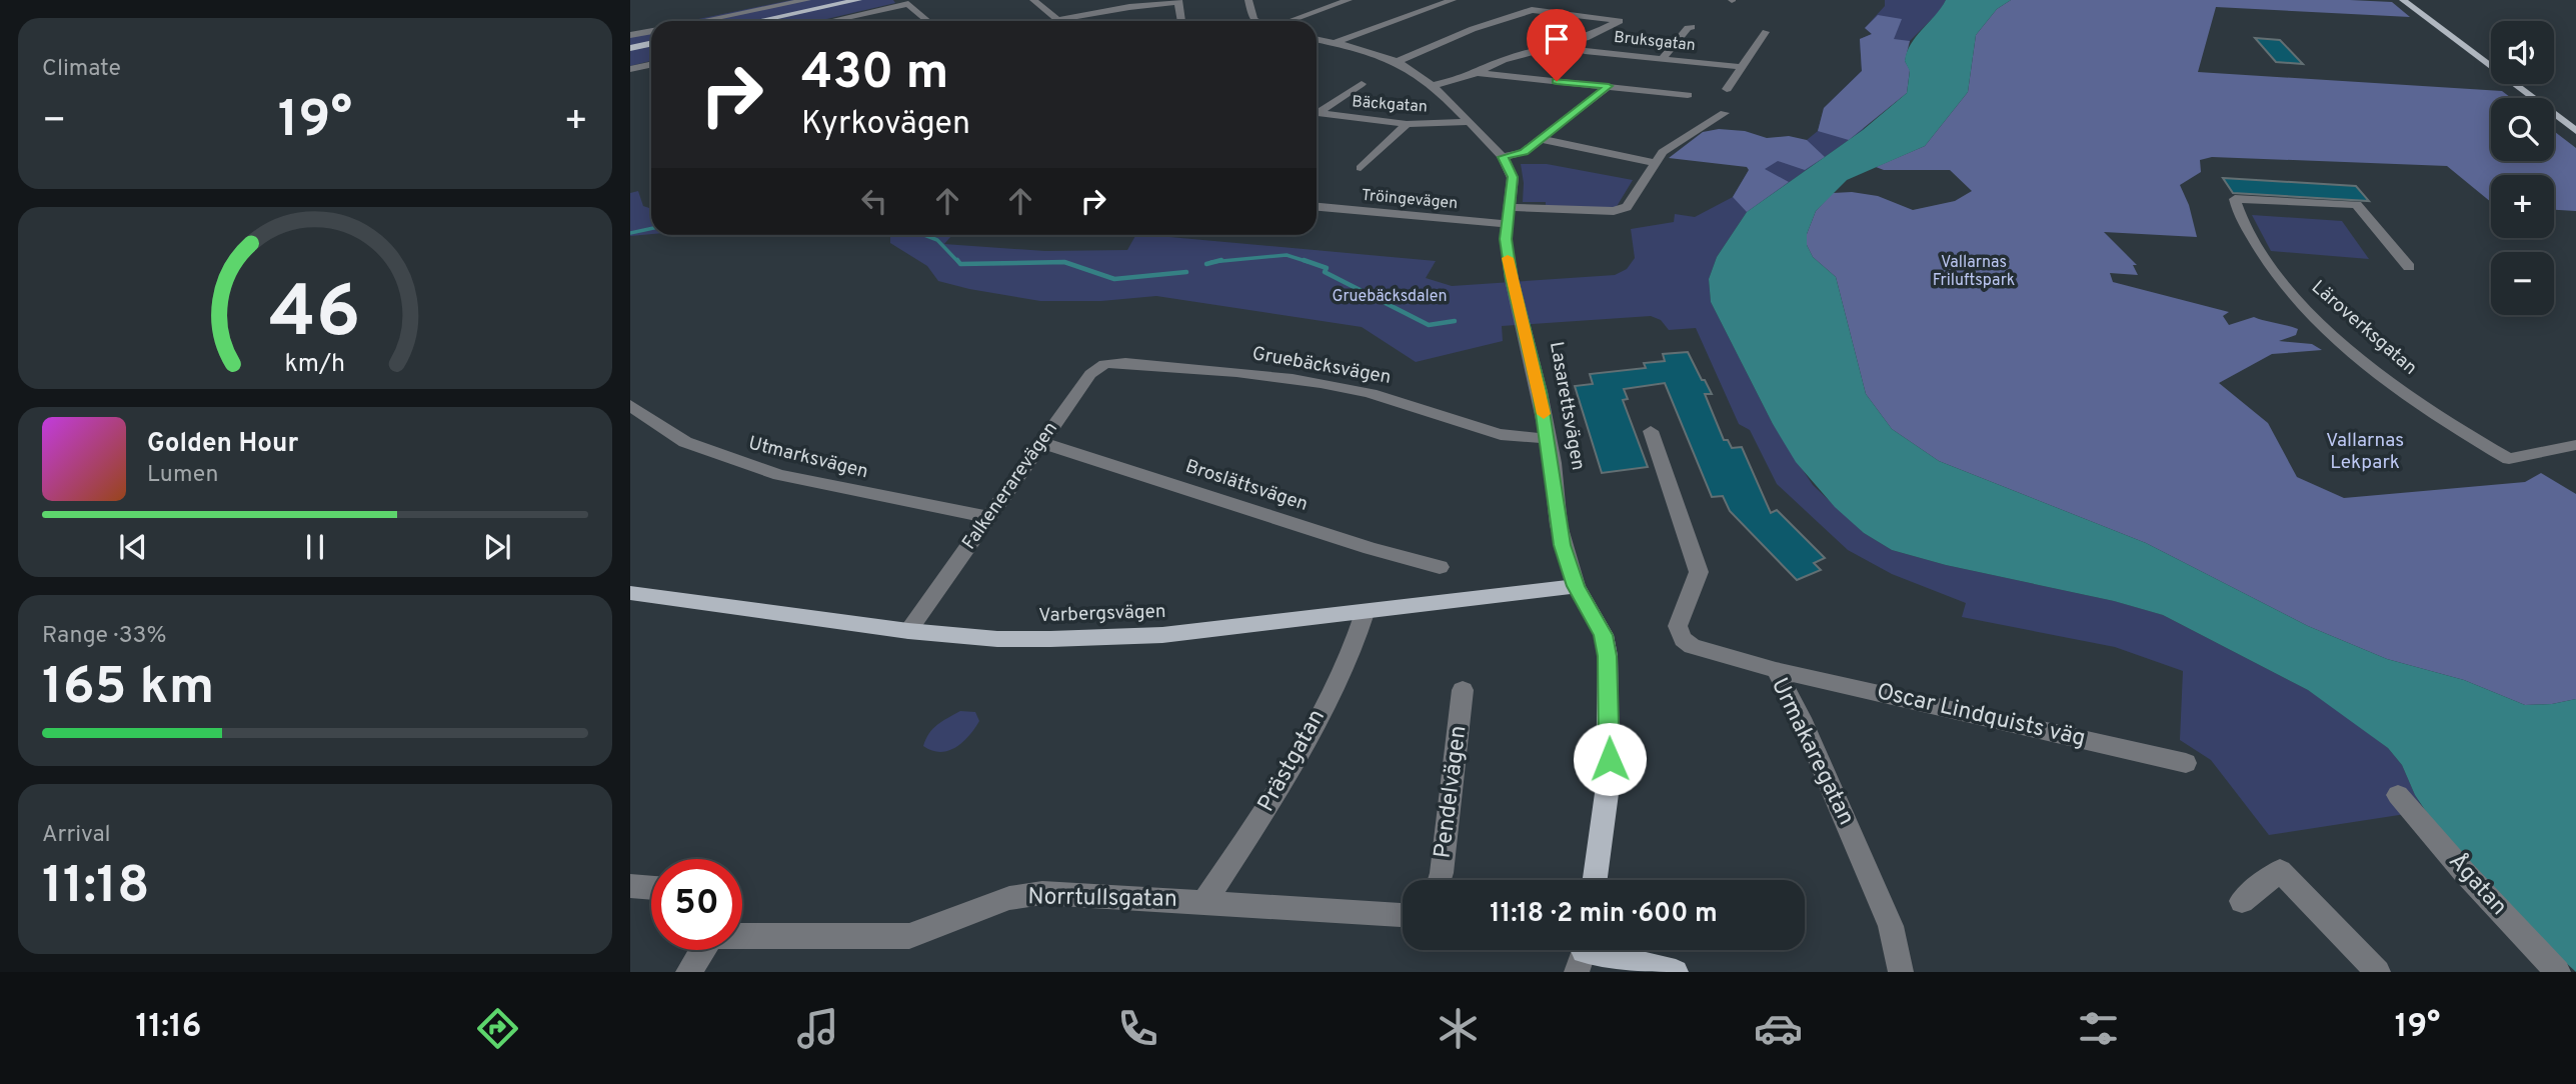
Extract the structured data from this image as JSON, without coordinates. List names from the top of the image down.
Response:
{
  "streets": {
    "main road": ["Lasarettsvägen", "Varbergsvägen"],
    "street": [
      "Bruksgatan",
      "Bäckgatan",
      "Tröingevägen",
      "Läroverksgatan",
      "Gruebäcksvägen",
      "Utmarksvägen",
      "Falkenerarevägen",
      "Broslättsvägen",
      "Oscar Lindquists väg",
      "Urmakaregatan",
      "Prästgatan",
      "Pendelvägen",
      "Ågatan",
      "Norrtullsgatan"
    ]
  },
  "crossings": [
    ["Tröingevägen", "Lasarettsvägen"],
    ["Gruebäcksvägen", "Lasarettsvägen"],
    ["Gruebäcksvägen", "Falkenerarevägen"],
    ["Lasarettsvägen", "Varbergsvägen"],
    ["Utmarksvägen", "Falkenerarevägen"],
    ["Falkenerarevägen", "Broslättsvägen"],
    ["Falkenerarevägen", "Varbergsvägen"],
    ["Varbergsvägen", "Prästgatan"],
    ["Oscar Lindquists väg", "Urmakaregatan"],
    ["Prästgatan", "Norrtullsgatan"]
  ],
  "parks": ["Vallarnas Friluftspark", "Gruebäcksdalen", "Vallarnas Lekpark"],
  "page": {
    "tile": [
      "Climate",
      ["Range · 33%", "165 km"],
      ["Arrival", "11:18"]
    ],
    "map_buttons": ["+", "−"],
    "turn": ["430 m", "Kyrkovägen"],
    "heat": ["−", "19°", "+"],
    "song": ["Golden Hour", "Lumen"],
    "limit": "50",
    "trip": "11:18 · 2 min · 600 m",
    "tabs": ["11:16", "19°"],
    "gauge": ["46", "km/h"]
  }
}
